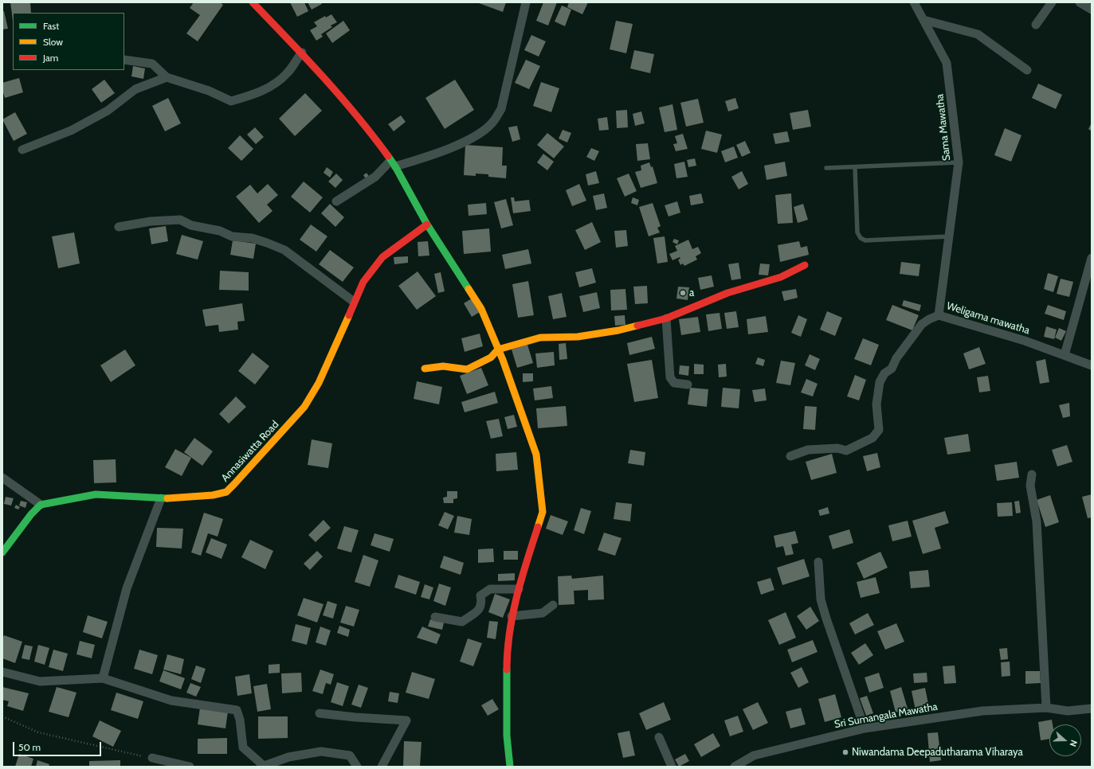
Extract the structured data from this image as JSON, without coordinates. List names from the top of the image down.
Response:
{
  "streets": {
    "street": [
      "Sama Mawatha",
      "Weligama mawatha",
      "Annasiwatta Road",
      "Sri Sumangala Mawatha"
    ]
  },
  "crossings": [
    ["Sama Mawatha", "Weligama mawatha"]
  ],
  "places": ["a", "Niwandama Deepadutharama Viharaya"],
  "legend": ["Fast", "Slow", "Jam"],
  "scale_bar": "50 m",
  "north": "right"
}
